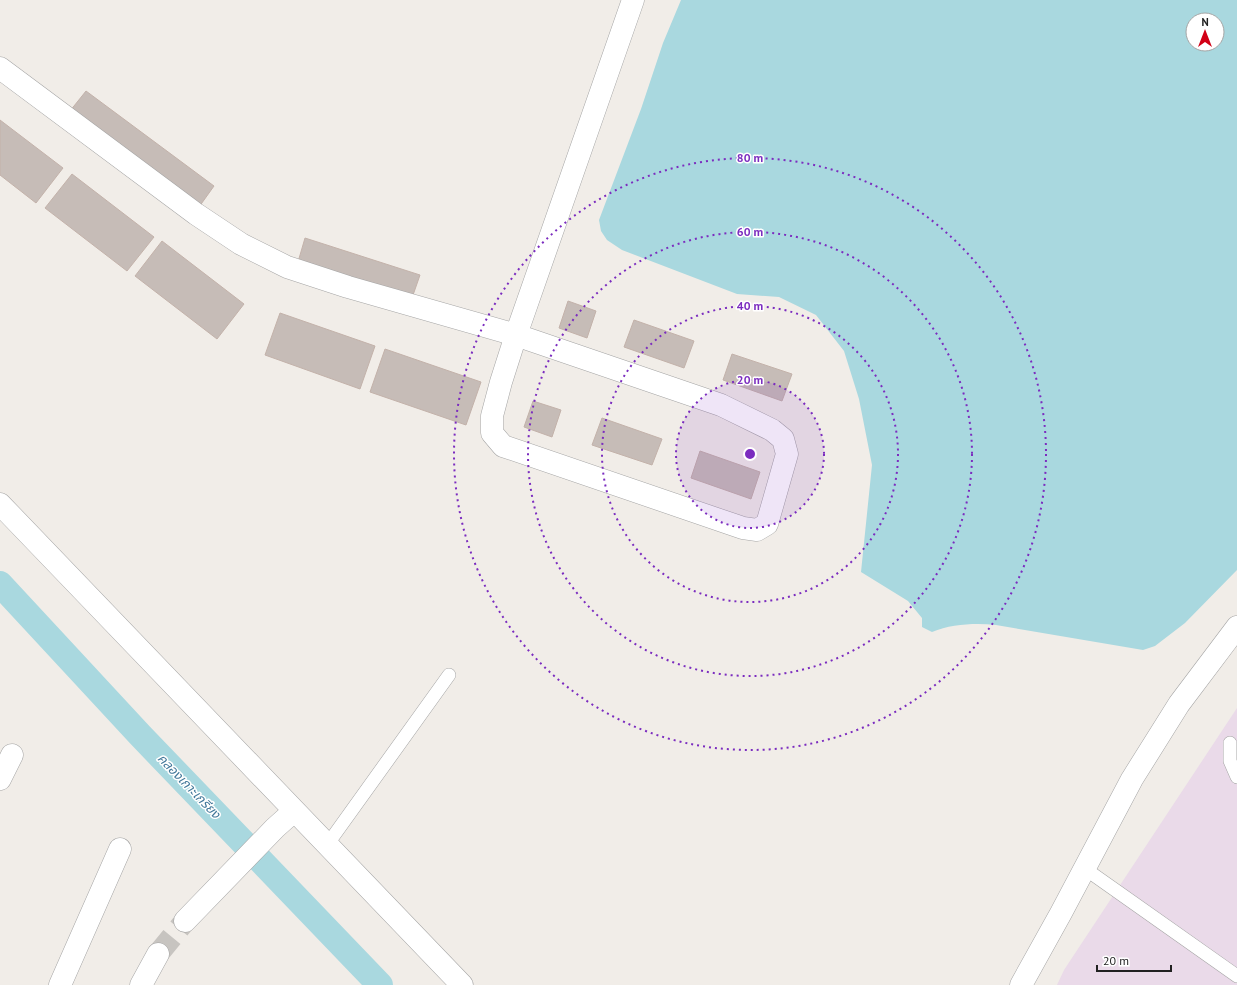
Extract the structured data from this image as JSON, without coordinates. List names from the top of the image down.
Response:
{
  "water": ["คลองเกาะเกรียง"],
  "scale_bar": "20 m",
  "north": "top",
  "rings": [
    "80 m",
    "60 m",
    "40 m",
    "20 m"
  ]
}
